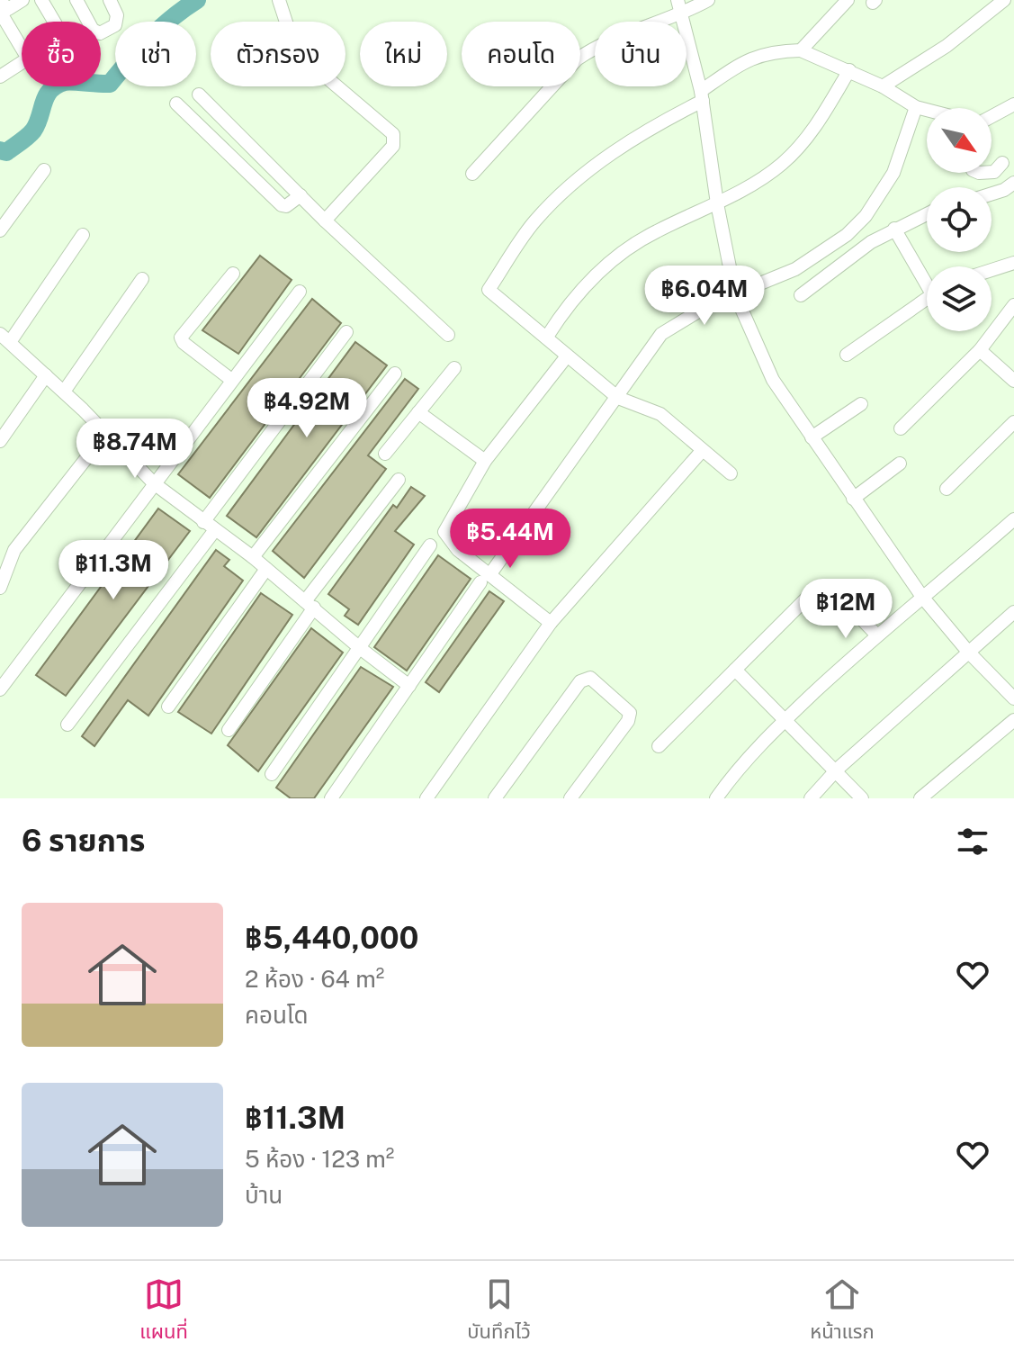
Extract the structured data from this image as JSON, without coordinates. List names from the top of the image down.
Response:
{
  "north": "bottom right",
  "page": {
    "chip": [
      "ซื้อ",
      "เช่า",
      "ตัวกรอง",
      "ใหม่",
      "คอนโด",
      "บ้าน"
    ],
    "price": [
      "฿6.04M",
      "฿4.92M",
      "฿8.74M",
      "฿5.44M",
      "฿11.3M",
      "฿12M"
    ],
    "heading": "6 รายการ",
    "list": [
      {
        "name": "฿5,440,000",
        "note": "2 ห้อง · 64 m² · คอนโด"
      },
      {
        "name": "฿11.3M",
        "note": "5 ห้อง · 123 m² · บ้าน"
      }
    ],
    "tabs": ["แผนที่", "บันทึกไว้", "หน้าแรก"]
  }
}
